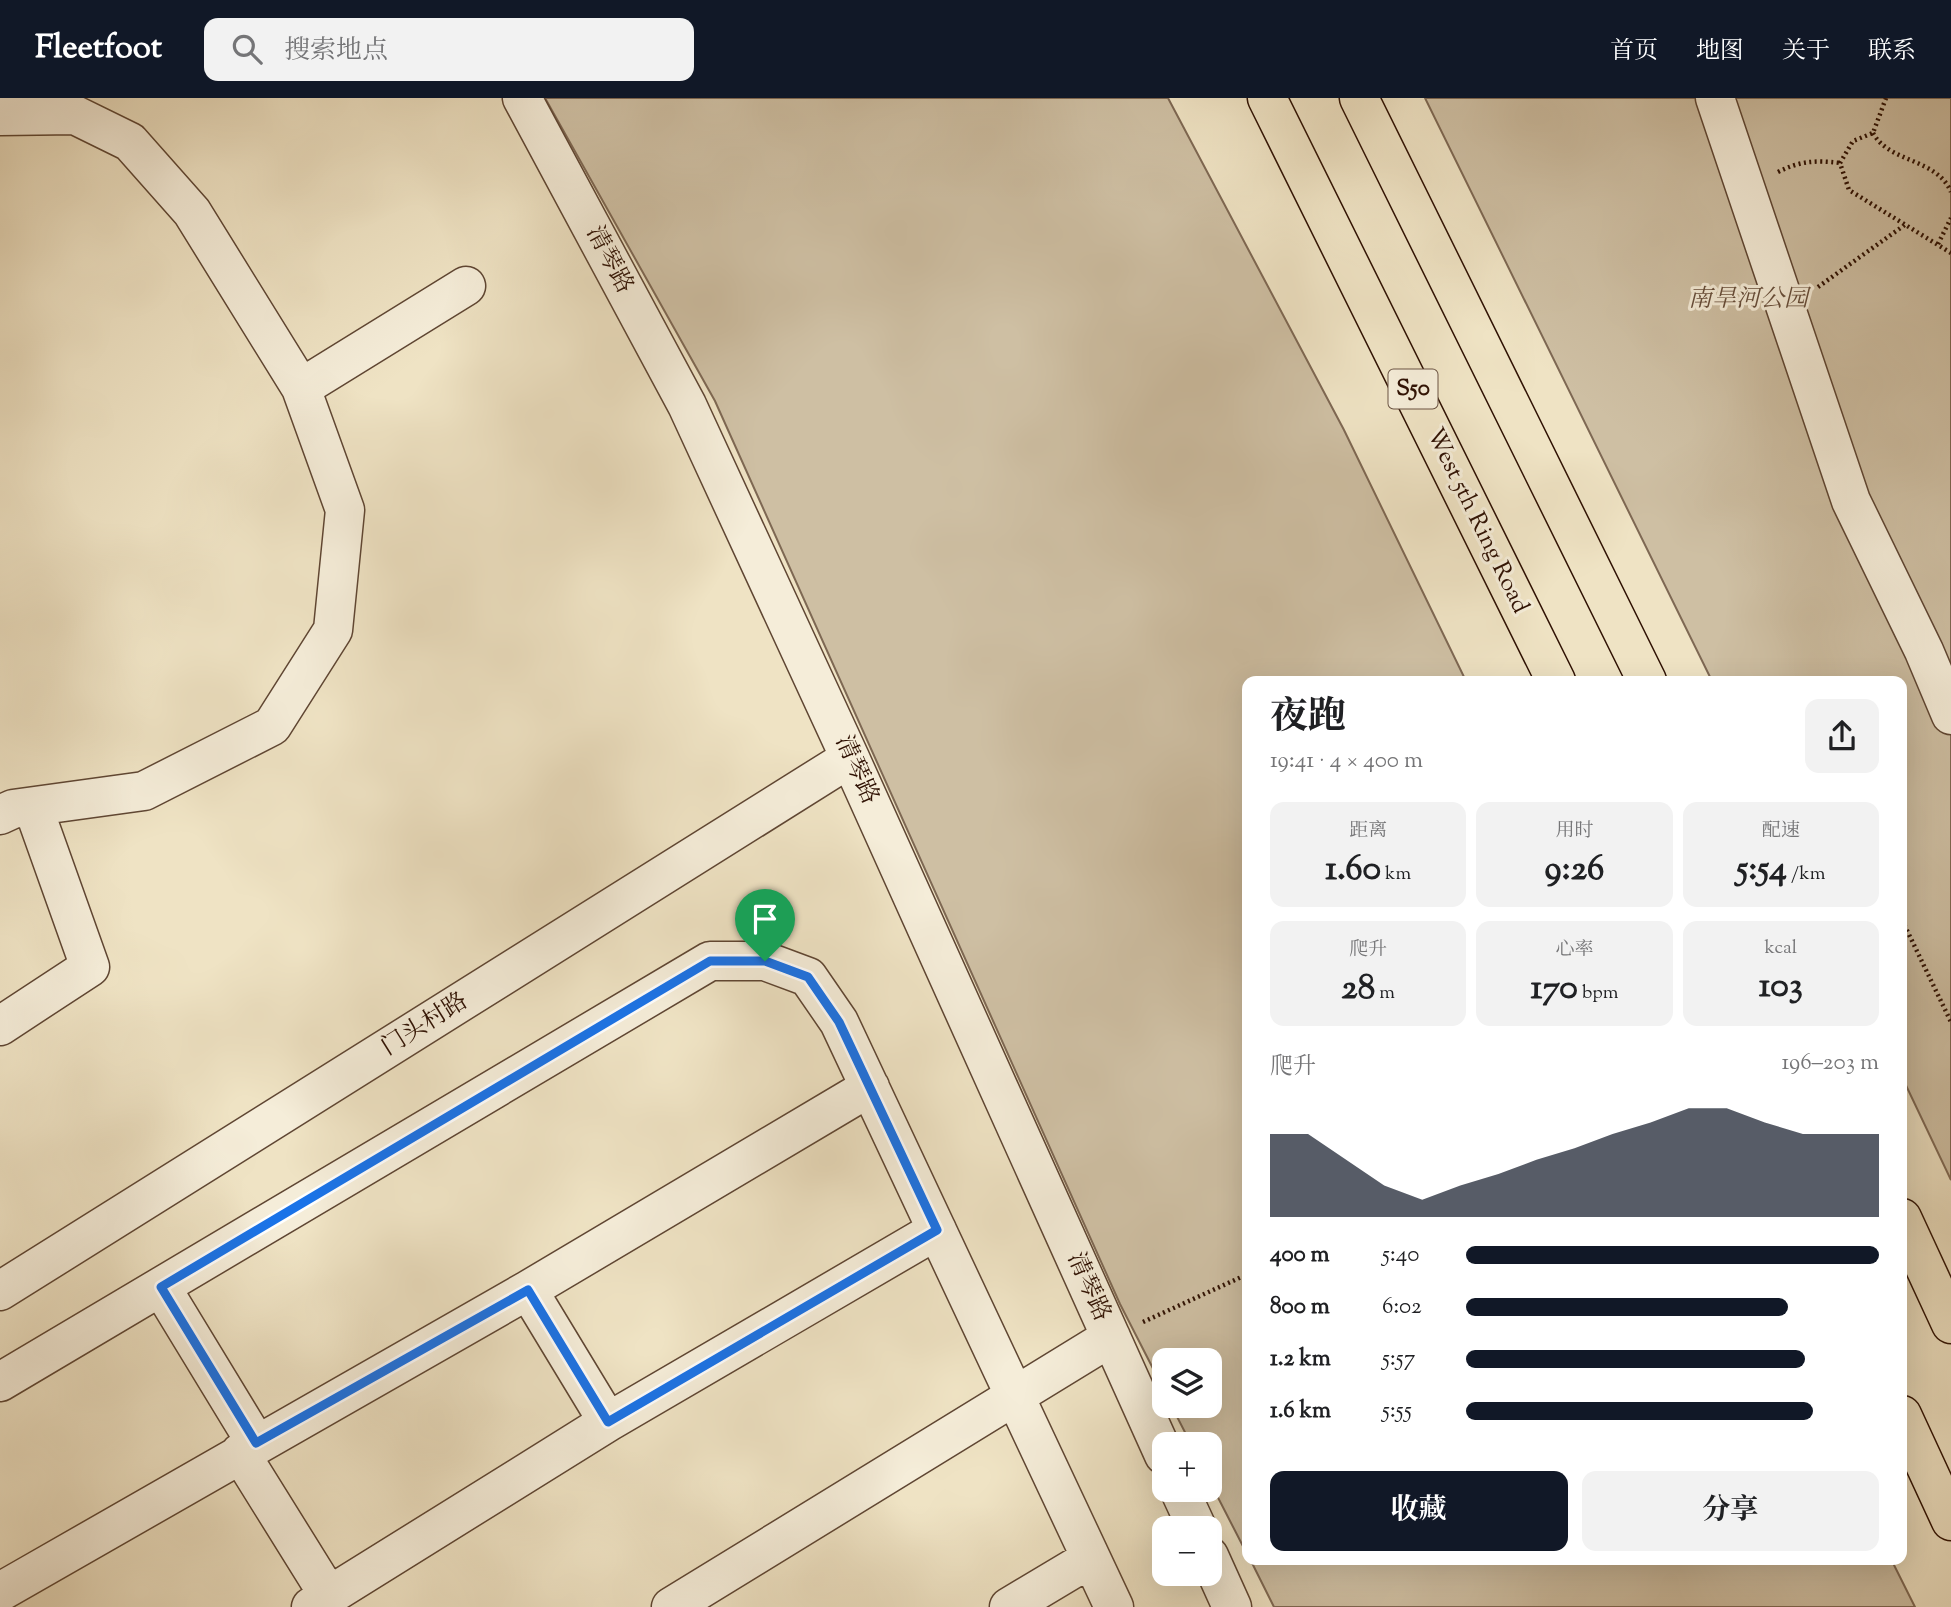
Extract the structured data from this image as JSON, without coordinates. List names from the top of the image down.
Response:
{
  "streets": {
    "highway": ["S50", "West 5th Ring Road"],
    "street": ["清琴路", "门头村路"]
  },
  "crossings": [
    ["清琴路", "门头村路"]
  ],
  "parks": ["南旱河公园"],
  "page": {
    "header": "Fleetfoot",
    "search": "搜索地点",
    "nav": [
      "首页",
      "地图",
      "关于",
      "联系"
    ],
    "heading": ["夜跑", "19:41 · 4 × 400 m"],
    "stats": [
      ["距离", "1.60 km"],
      ["用时", "9:26"],
      ["配速", "5:54 /km"],
      ["爬升", "28 m"],
      ["心率", "170 bpm"],
      ["kcal", "103"]
    ],
    "chart": ["爬升", "196–203 m"],
    "list": [
      {
        "name": "400 m",
        "note": "5:40"
      },
      {
        "name": "800 m",
        "note": "6:02"
      },
      {
        "name": "1.2 km",
        "note": "5:57"
      },
      {
        "name": "1.6 km",
        "note": "5:55"
      }
    ],
    "map_buttons": ["+", "−"],
    "buttons": ["收藏", "分享"]
  }
}
